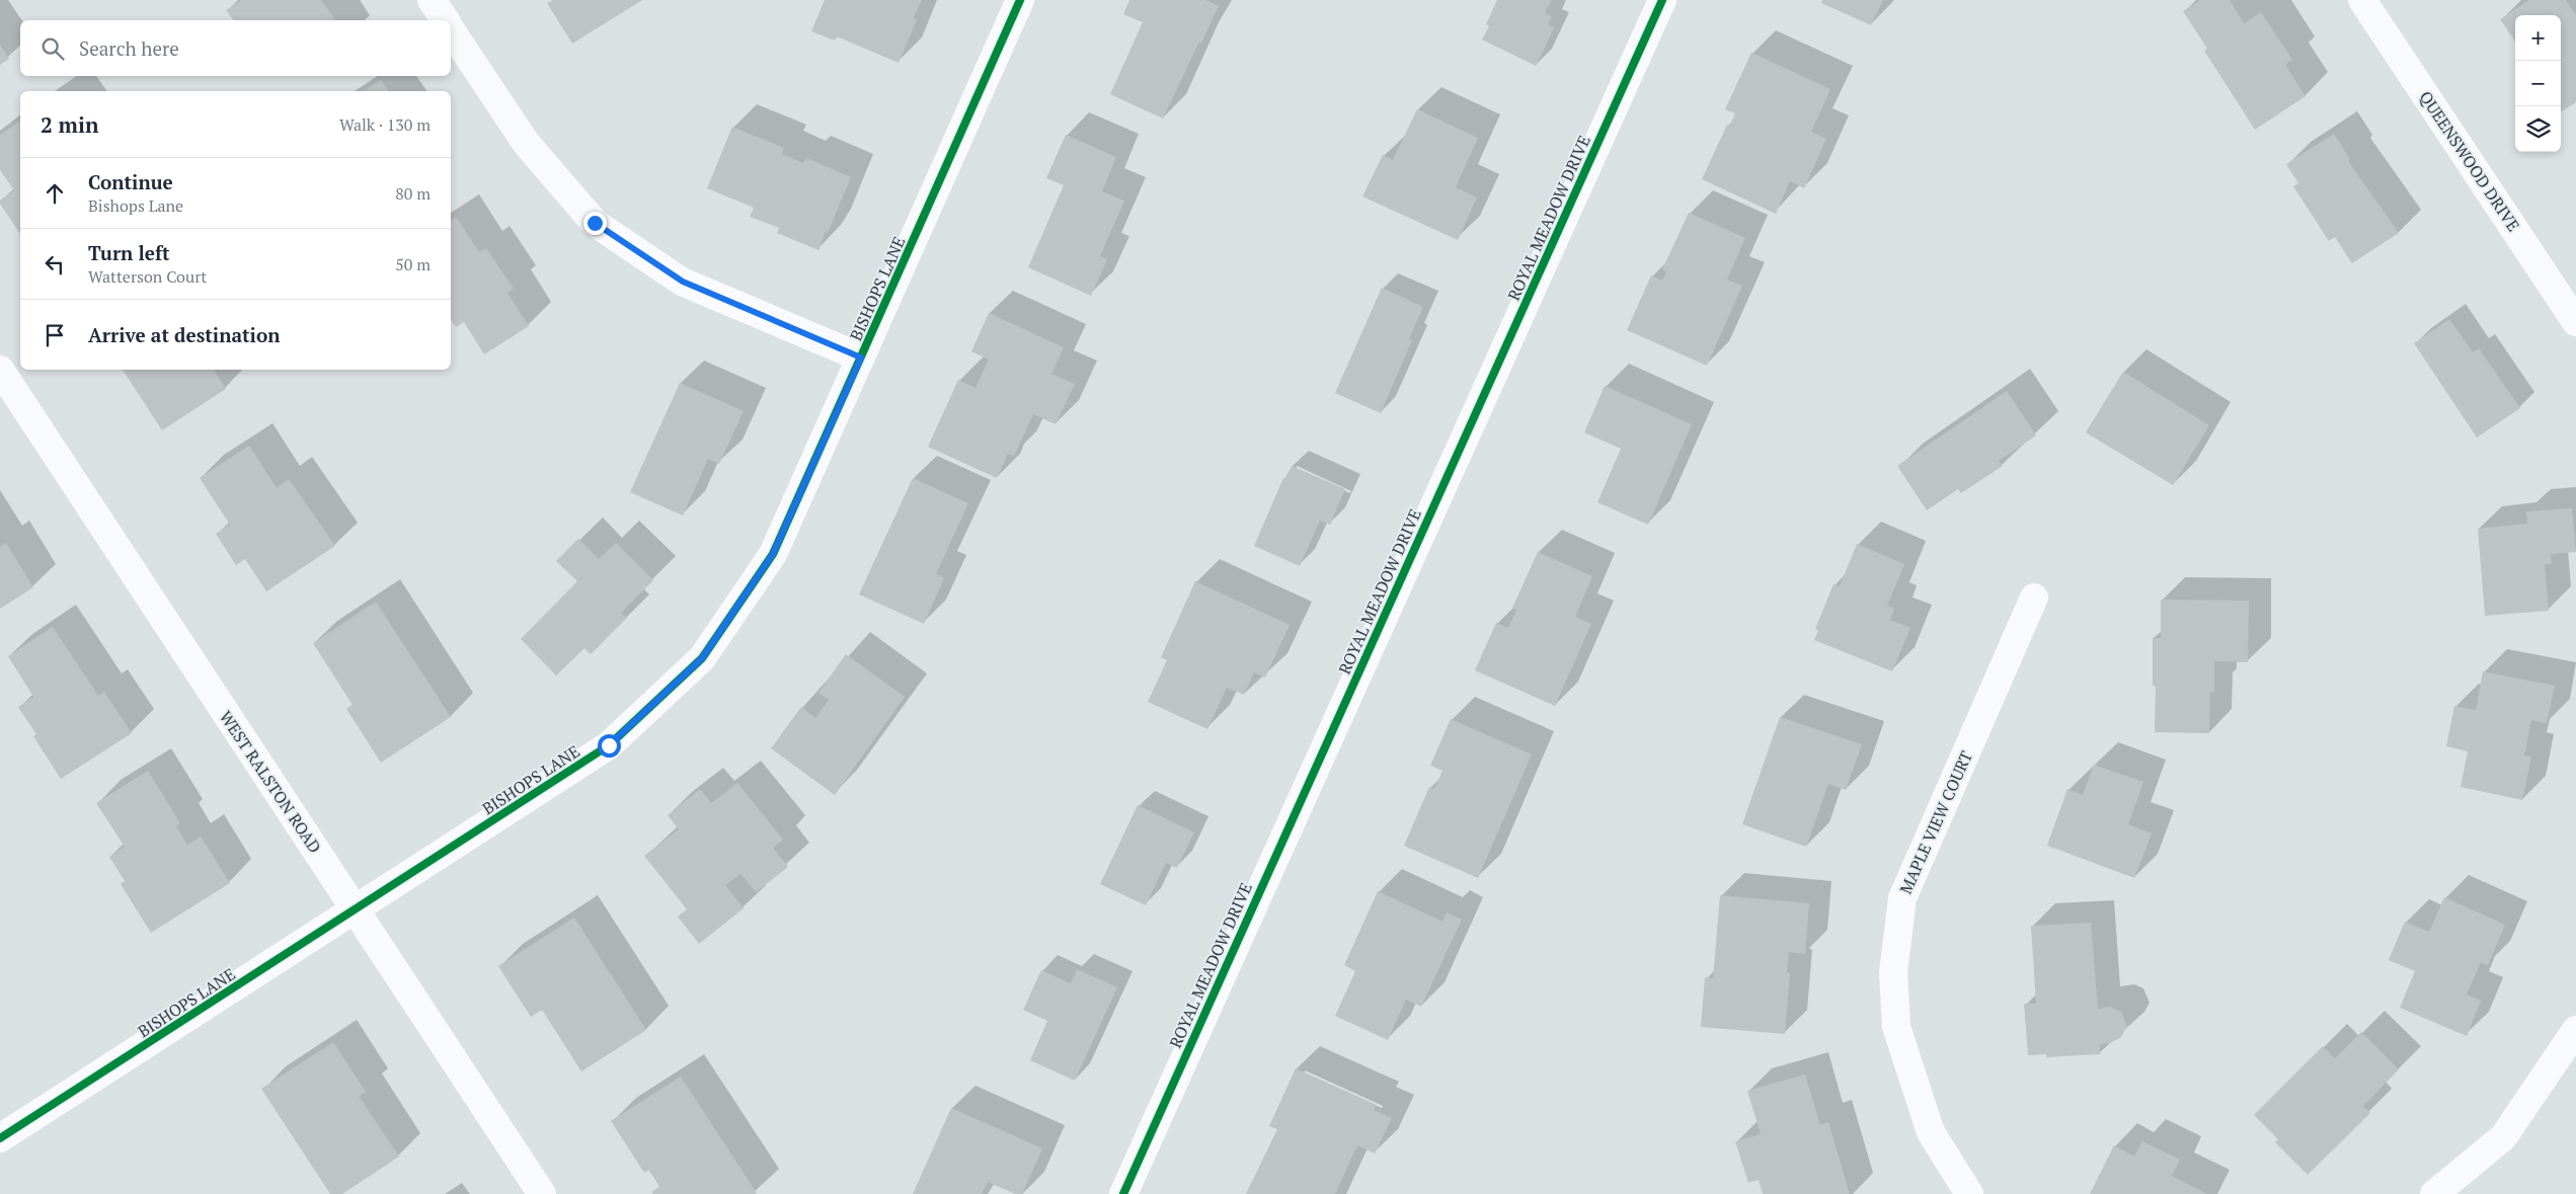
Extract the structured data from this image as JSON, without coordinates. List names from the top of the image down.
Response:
{
  "streets": {
    "street": [
      "QUEENSWOOD DRIVE",
      "ROYAL MEADOW DRIVE",
      "BISHOPS LANE",
      "WEST RALSTON ROAD",
      "MAPLE VIEW COURT"
    ]
  },
  "crossings": [
    ["BISHOPS LANE", "WEST RALSTON ROAD"]
  ],
  "page": {
    "map_buttons": ["+", "−"],
    "search": "Search here",
    "heading": ["2 min", "Walk · 130 m"],
    "list": [
      ["Continue", "Bishops Lane", "80 m"],
      ["Turn left", "Watterson Court", "50 m"],
      "Arrive at destination"
    ]
  }
}
